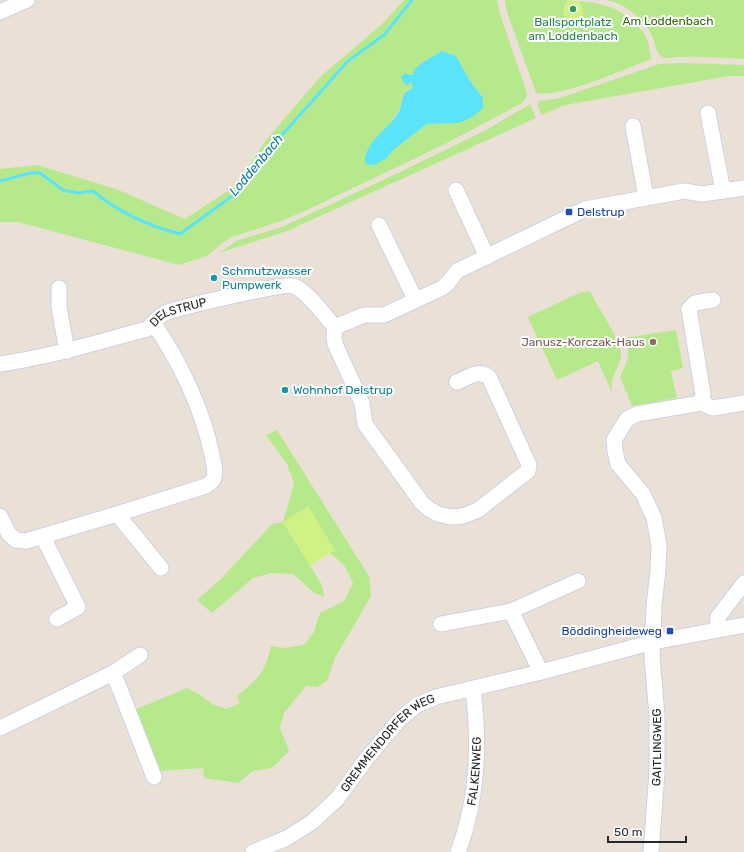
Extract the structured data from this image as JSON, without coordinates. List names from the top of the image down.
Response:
{
  "streets": {
    "street": [
      "DELSTRUP",
      "GREMMENDORFER WEG",
      "GAITLINGWEG",
      "FALKENWEG"
    ]
  },
  "crossings": [
    ["GREMMENDORFER WEG", "GAITLINGWEG"],
    ["GREMMENDORFER WEG", "FALKENWEG"]
  ],
  "water": ["Loddenbach"],
  "parks": ["Am Loddenbach"],
  "places": {
    "other": [
      "Ballsportplatz am Loddenbach",
      "Schmutzwasser Pumpwerk",
      "Janusz-Korczak-Haus",
      "Wohnhof Delstrup"
    ],
    "transit": ["Delstrup", "Böddingheideweg"]
  },
  "scale_bar": "50 m"
}
